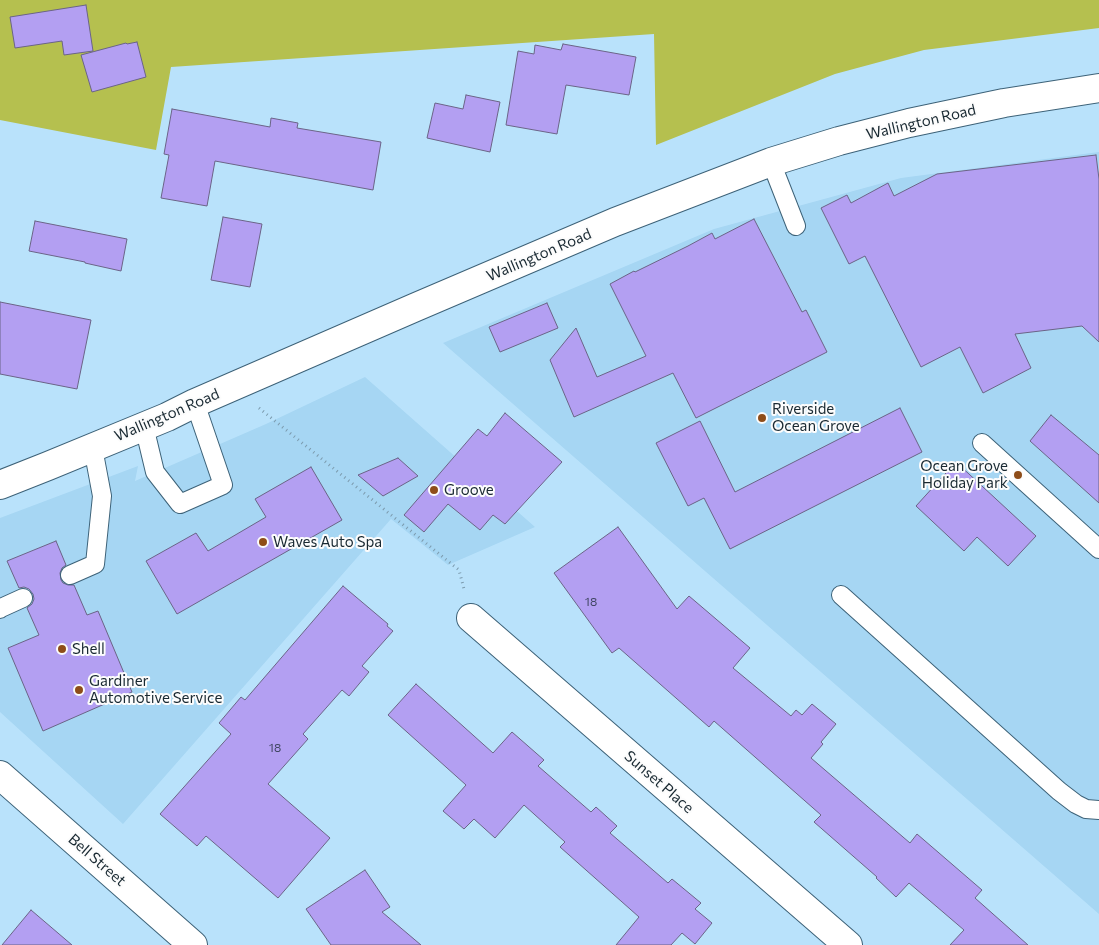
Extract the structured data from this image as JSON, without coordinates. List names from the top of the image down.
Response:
{
  "streets": {
    "street": ["Wallington Road", "Sunset Place", "Bell Street"]
  },
  "places": [
    "Riverside Ocean Grove",
    "Ocean Grove Holiday Park",
    "Groove",
    "Waves Auto Spa",
    "Shell",
    "Gardiner Automotive Service"
  ],
  "house_numbers": ["18", "18"]
}
